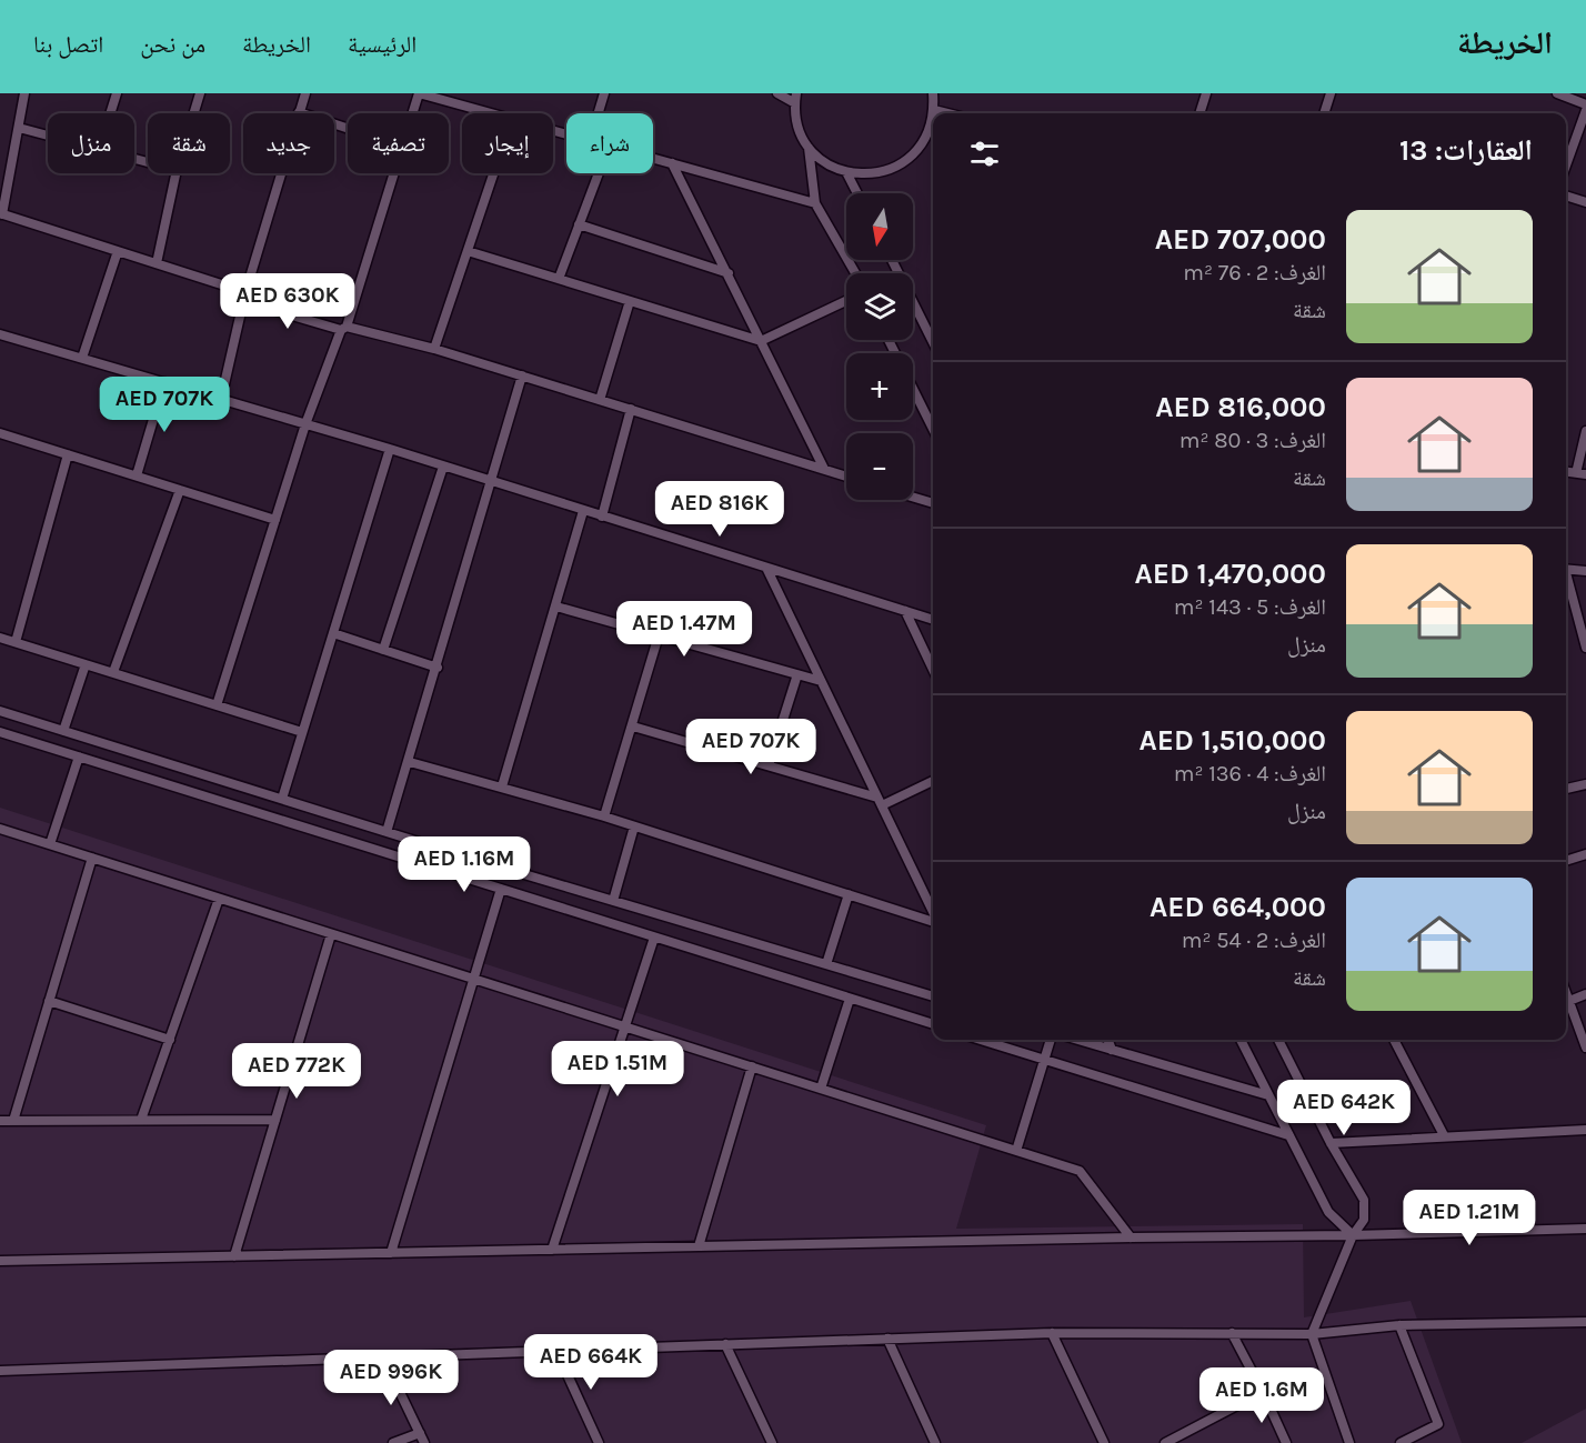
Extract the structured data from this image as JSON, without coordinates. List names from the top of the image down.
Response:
{
  "north": "bottom",
  "page": {
    "header": "الخريطة",
    "nav": [
      "الرئيسية",
      "الخريطة",
      "من نحن",
      "اتصل بنا"
    ],
    "chip": [
      "شراء",
      "إيجار",
      "تصفية",
      "جديد",
      "شقة",
      "منزل"
    ],
    "heading": "العقارات: 13",
    "map_buttons": ["+", "−"],
    "list": [
      {
        "name": "AED 707,000",
        "note": "الغرف: 2 · 76 m² · شقة"
      },
      {
        "name": "AED 816,000",
        "note": "الغرف: 3 · 80 m² · شقة"
      },
      {
        "name": "AED 1,470,000",
        "note": "الغرف: 5 · 143 m² · منزل"
      },
      {
        "name": "AED 1,510,000",
        "note": "الغرف: 4 · 136 m² · منزل"
      },
      {
        "name": "AED 664,000",
        "note": "الغرف: 2 · 54 m² · شقة"
      }
    ],
    "price": [
      "AED 630K",
      "AED 707K",
      "AED 816K",
      "AED 1.47M",
      "AED 707K",
      "AED 1.16M",
      "AED 1.51M",
      "AED 772K",
      "AED 642K",
      "AED 1.21M",
      "AED 664K",
      "AED 996K",
      "AED 1.6M"
    ]
  }
}
